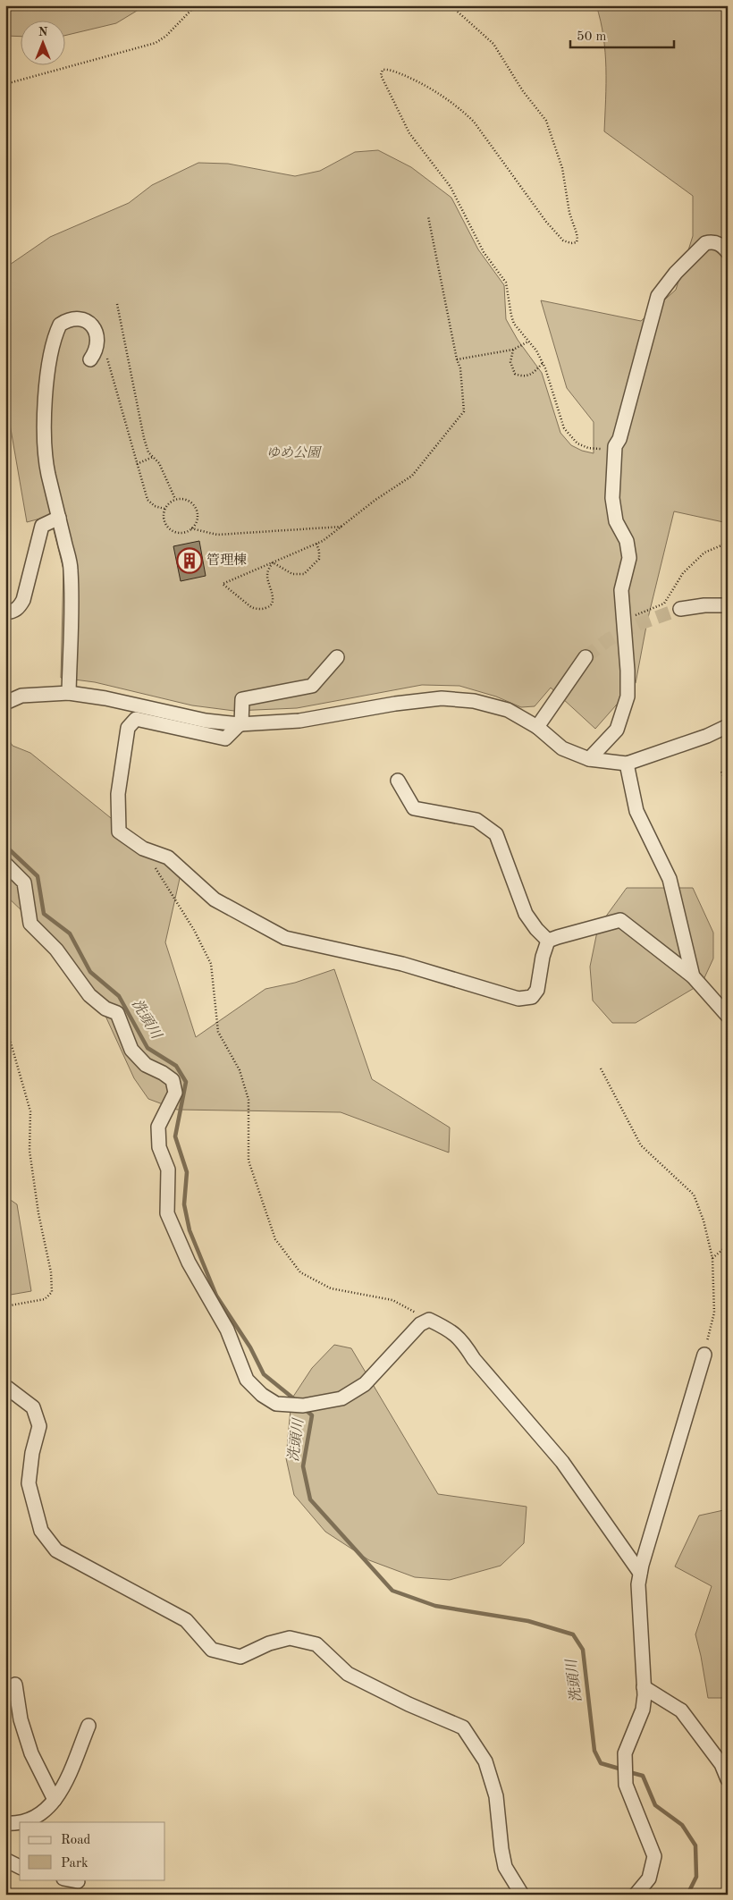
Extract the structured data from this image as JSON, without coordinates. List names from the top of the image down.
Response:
{
  "water": ["洗頭川"],
  "parks": ["ゆめ公園"],
  "places": {
    "building": ["管理棟"]
  },
  "legend": ["Road", "Park"],
  "scale_bar": "50 m",
  "north": "top"
}
